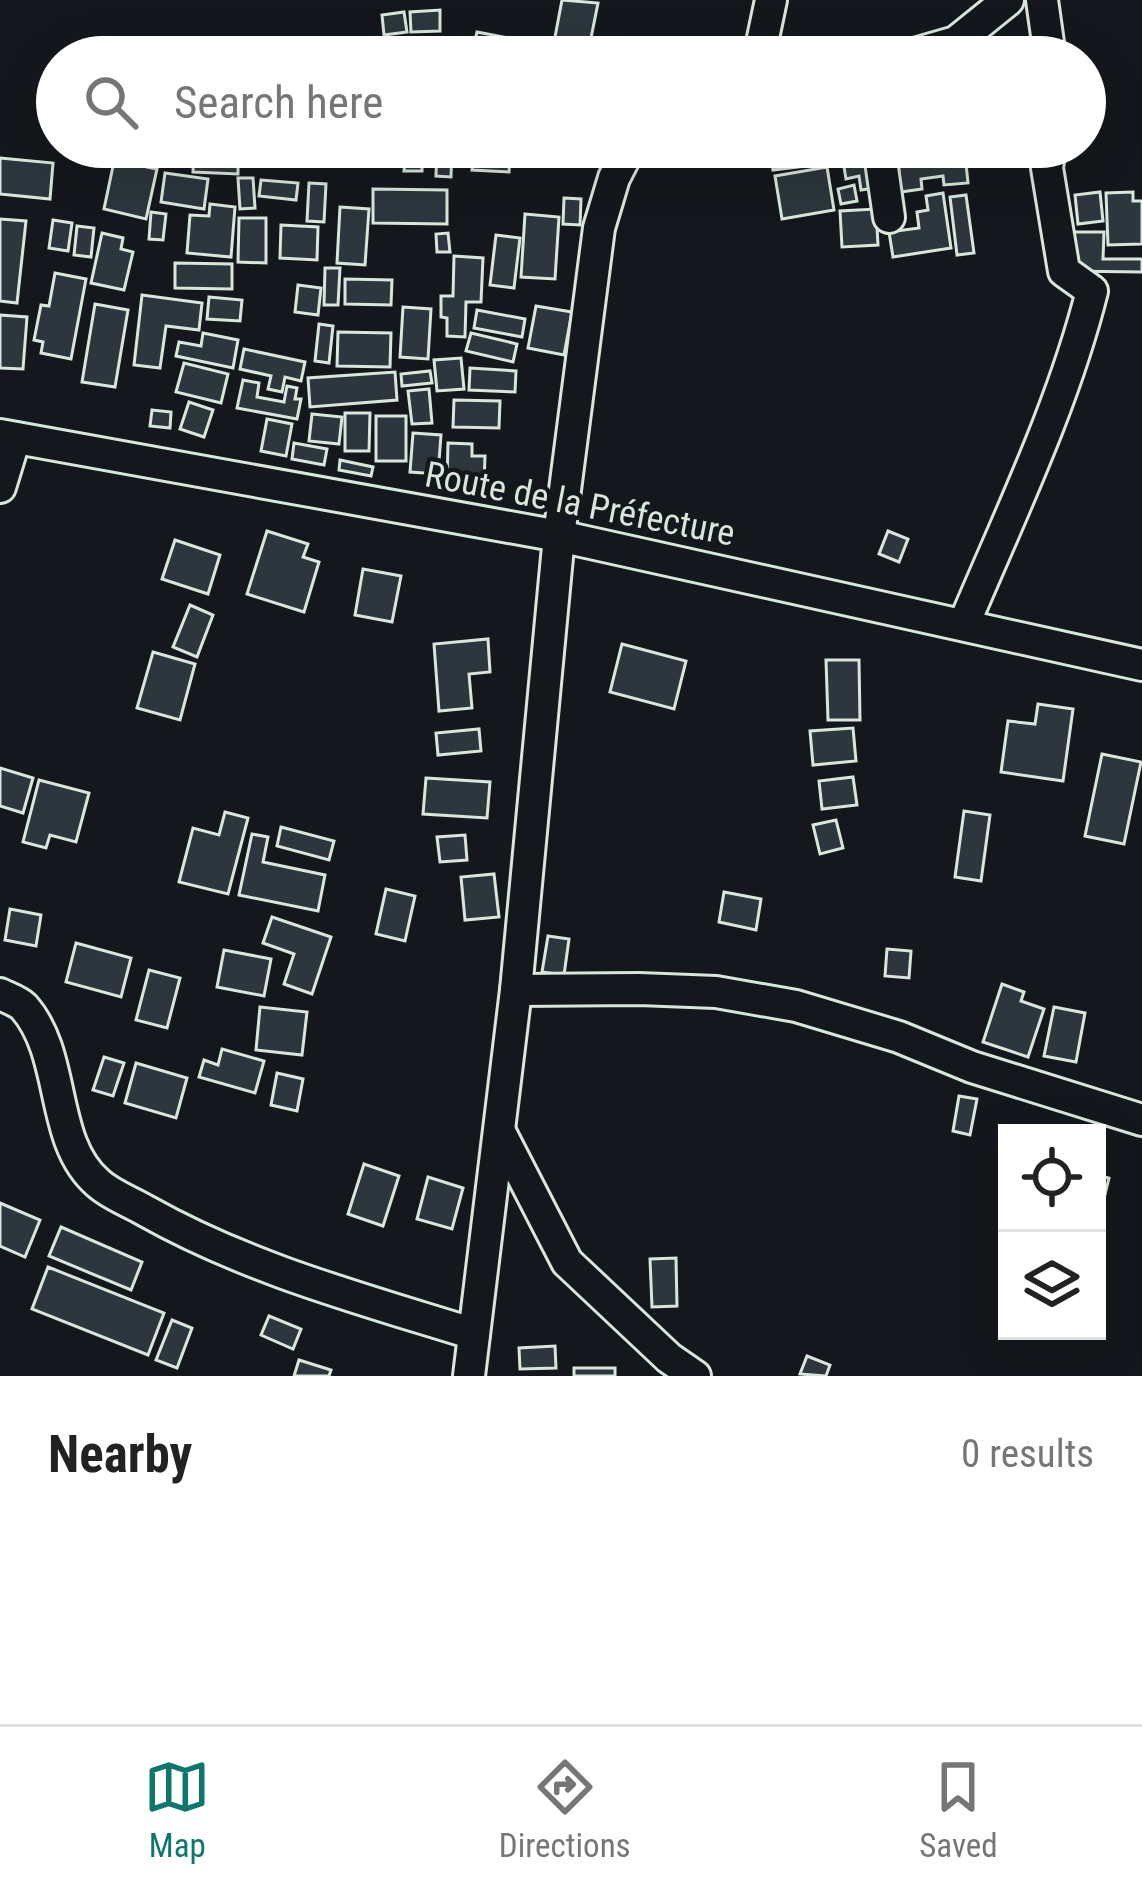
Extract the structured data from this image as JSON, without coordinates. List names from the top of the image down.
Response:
{
  "streets": {
    "street": ["Route de la Préfecture"]
  },
  "page": {
    "search": "Search here",
    "heading": ["Nearby", "0 results"],
    "nav": ["Map", "Directions", "Saved"]
  }
}
